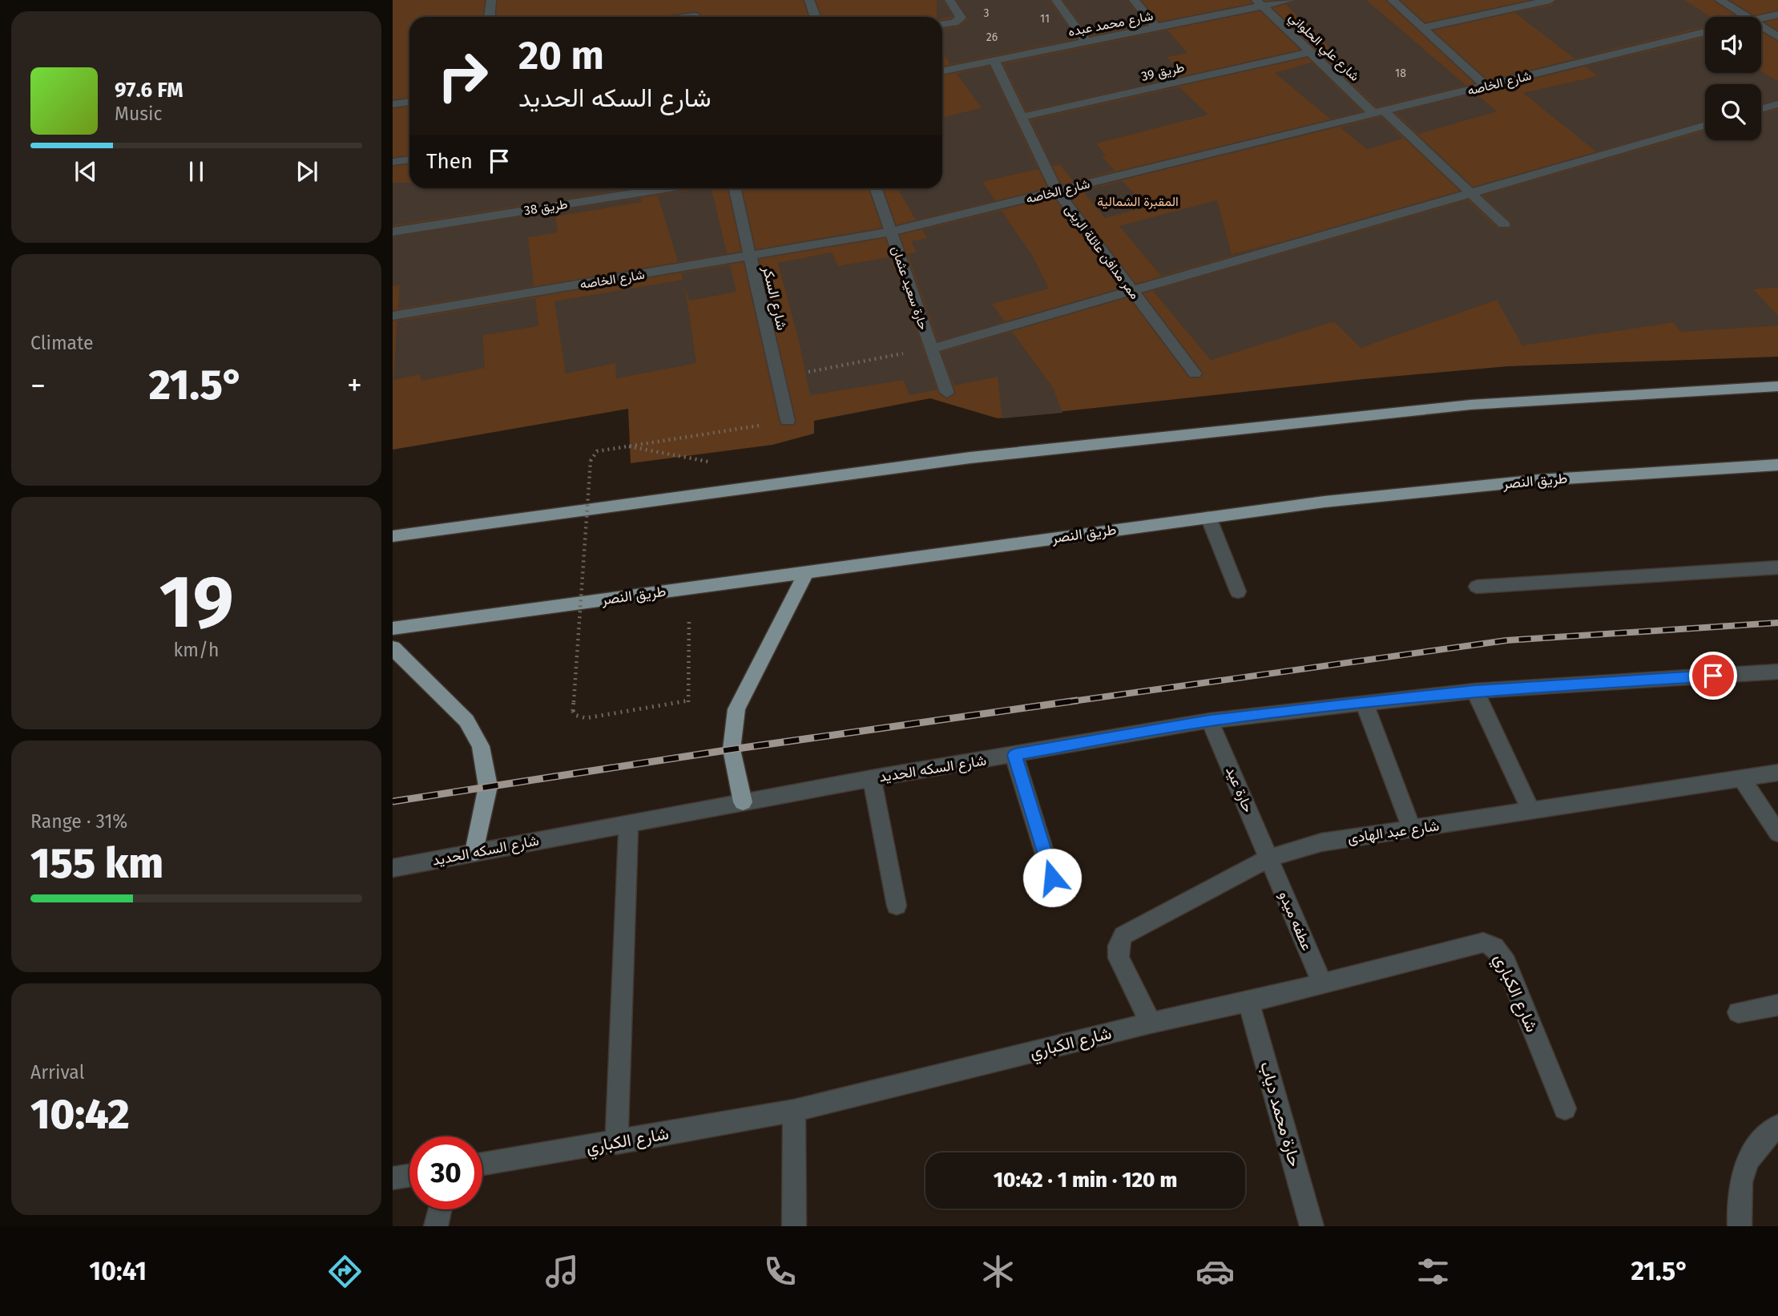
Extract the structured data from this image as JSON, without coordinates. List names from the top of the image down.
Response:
{
  "streets": {
    "highway": ["طريق النصر"],
    "street": [
      "شارع محمد عبده",
      "شارع علي الحلواني",
      "طريق 39",
      "شارع الخاصه",
      "طريق 38",
      "ممر مدافن عائلة الرينى",
      "حارة سعيد عثمان",
      "شارع السكر",
      "شارع السكه الحديد",
      "حارة عيد",
      "شارع عبد الهادى",
      "عطفه ميدو",
      "شارع الكباري",
      "حارة محمد دياب"
    ]
  },
  "crossings": [
    ["شارع محمد عبده", "شارع علي الحلواني"],
    ["شارع محمد عبده", "ممر مدافن عائلة الرينى"],
    ["شارع علي الحلواني", "طريق 39"],
    ["شارع علي الحلواني", "شارع الخاصه"],
    ["طريق 39", "ممر مدافن عائلة الرينى"],
    ["شارع الخاصه", "ممر مدافن عائلة الرينى"],
    ["شارع الخاصه", "حارة سعيد عثمان"],
    ["شارع الخاصه", "شارع السكر"],
    ["شارع السكه الحديد", "حارة عيد"],
    ["حارة عيد", "شارع عبد الهادى"],
    ["حارة عيد", "عطفه ميدو"],
    ["شارع عبد الهادى", "عطفه ميدو"],
    ["شارع عبد الهادى", "شارع الكباري"],
    ["عطفه ميدو", "شارع الكباري"],
    ["شارع الكباري", "حارة محمد دياب"]
  ],
  "parks": ["المقبرة الشمالية"],
  "house_numbers": [
    "3",
    "11",
    "26",
    "18"
  ],
  "page": {
    "turn": ["20 m", "شارع السكه الحديد"],
    "song": ["97.6 FM", "Music"],
    "then": "Then",
    "tile": [
      "Climate",
      ["19", "km/h"],
      ["Range · 31%", "155 km"],
      ["Arrival", "10:42"]
    ],
    "heat": ["−", "21.5°", "+"],
    "limit": "30",
    "trip": "10:42 · 1 min · 120 m",
    "tabs": ["10:41", "21.5°"]
  }
}
